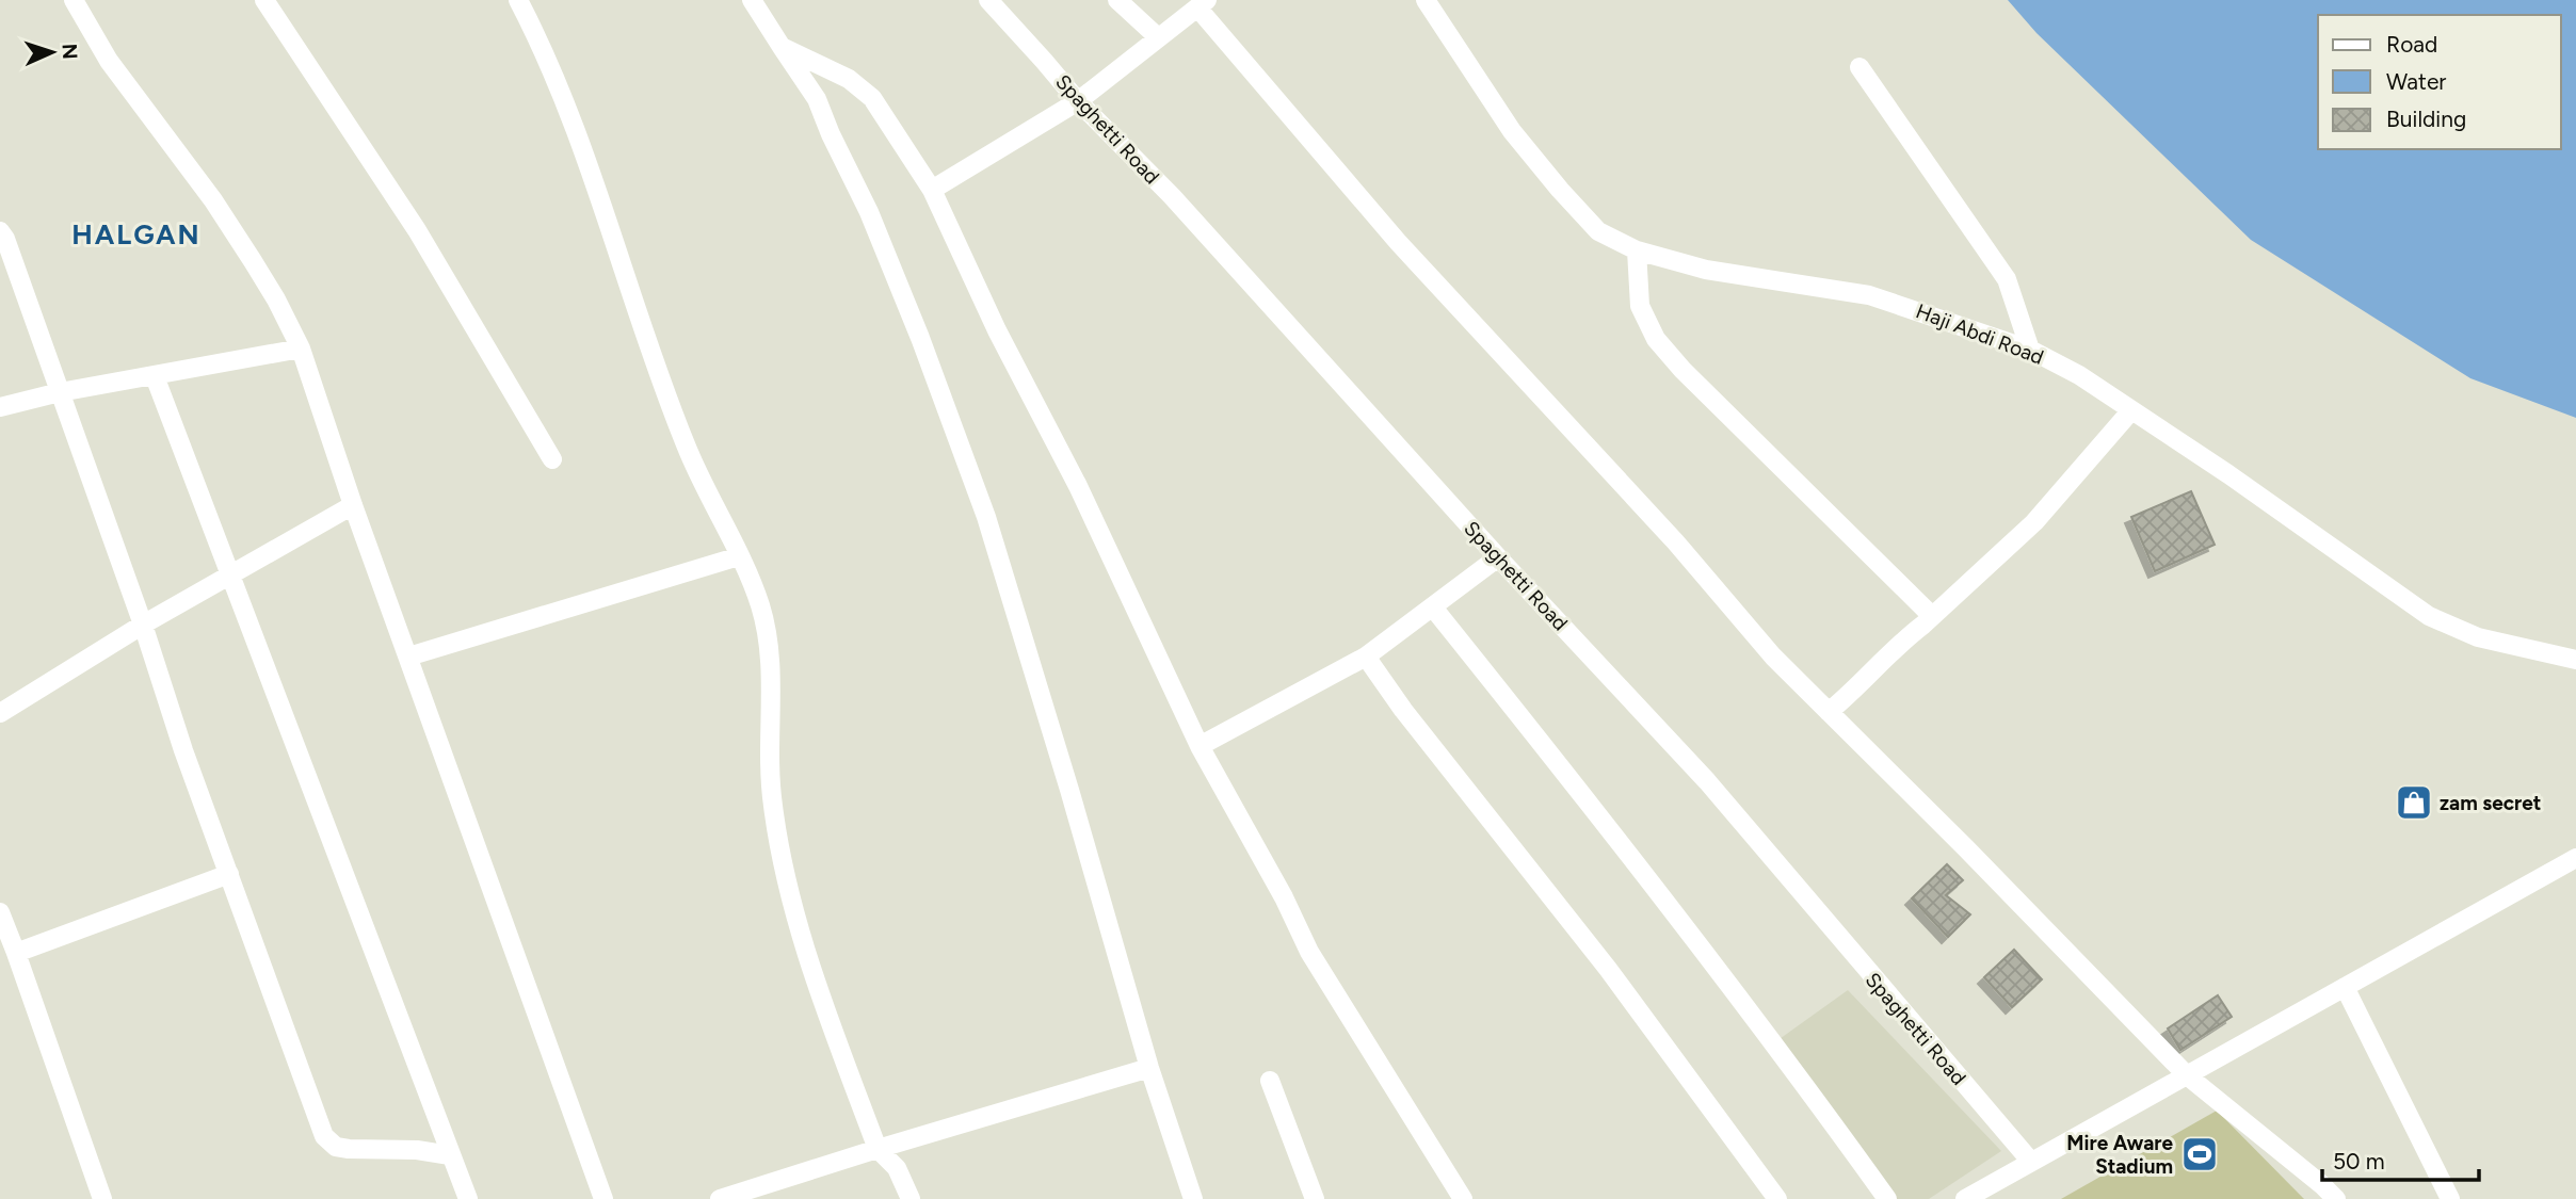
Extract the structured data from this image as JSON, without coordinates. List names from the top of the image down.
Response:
{
  "streets": {
    "street": ["Spaghetti Road", "Haji Abdi Road"]
  },
  "districts": ["HALGAN"],
  "places": {
    "shop": ["zam secret"],
    "sports": ["Mire Aware Stadium"]
  },
  "legend": ["Road", "Water", "Building"],
  "scale_bar": "50 m",
  "north": "right"
}
